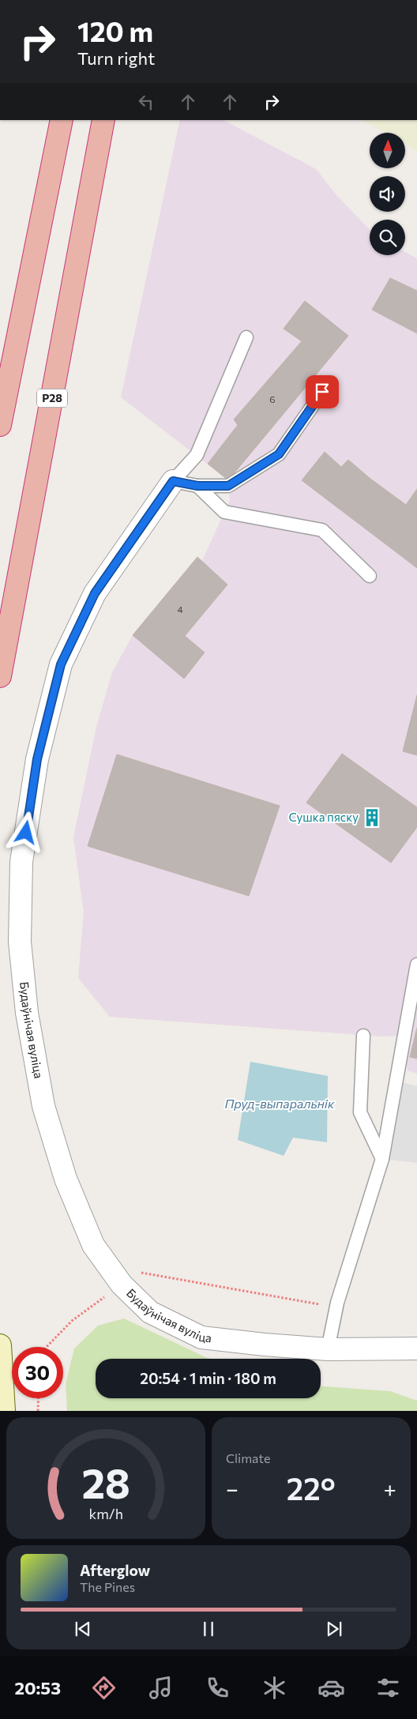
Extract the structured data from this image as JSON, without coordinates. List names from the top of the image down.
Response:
{
  "streets": {
    "highway": ["Р28"],
    "street": ["Будаўнічая вуліца"]
  },
  "water": ["Пруд-выпаральнік"],
  "places": {
    "building": ["Сушка пяску"]
  },
  "house_numbers": ["6", "4"],
  "north": "top",
  "page": {
    "turn": ["120 m", "Turn right"],
    "limit": "30",
    "trip": "20:54 · 1 min · 180 m",
    "tile": "Climate",
    "heat": ["−", "22°", "+"],
    "song": ["Afterglow", "The Pines"],
    "tabs": "20:53",
    "gauge": ["28", "km/h"]
  }
}
